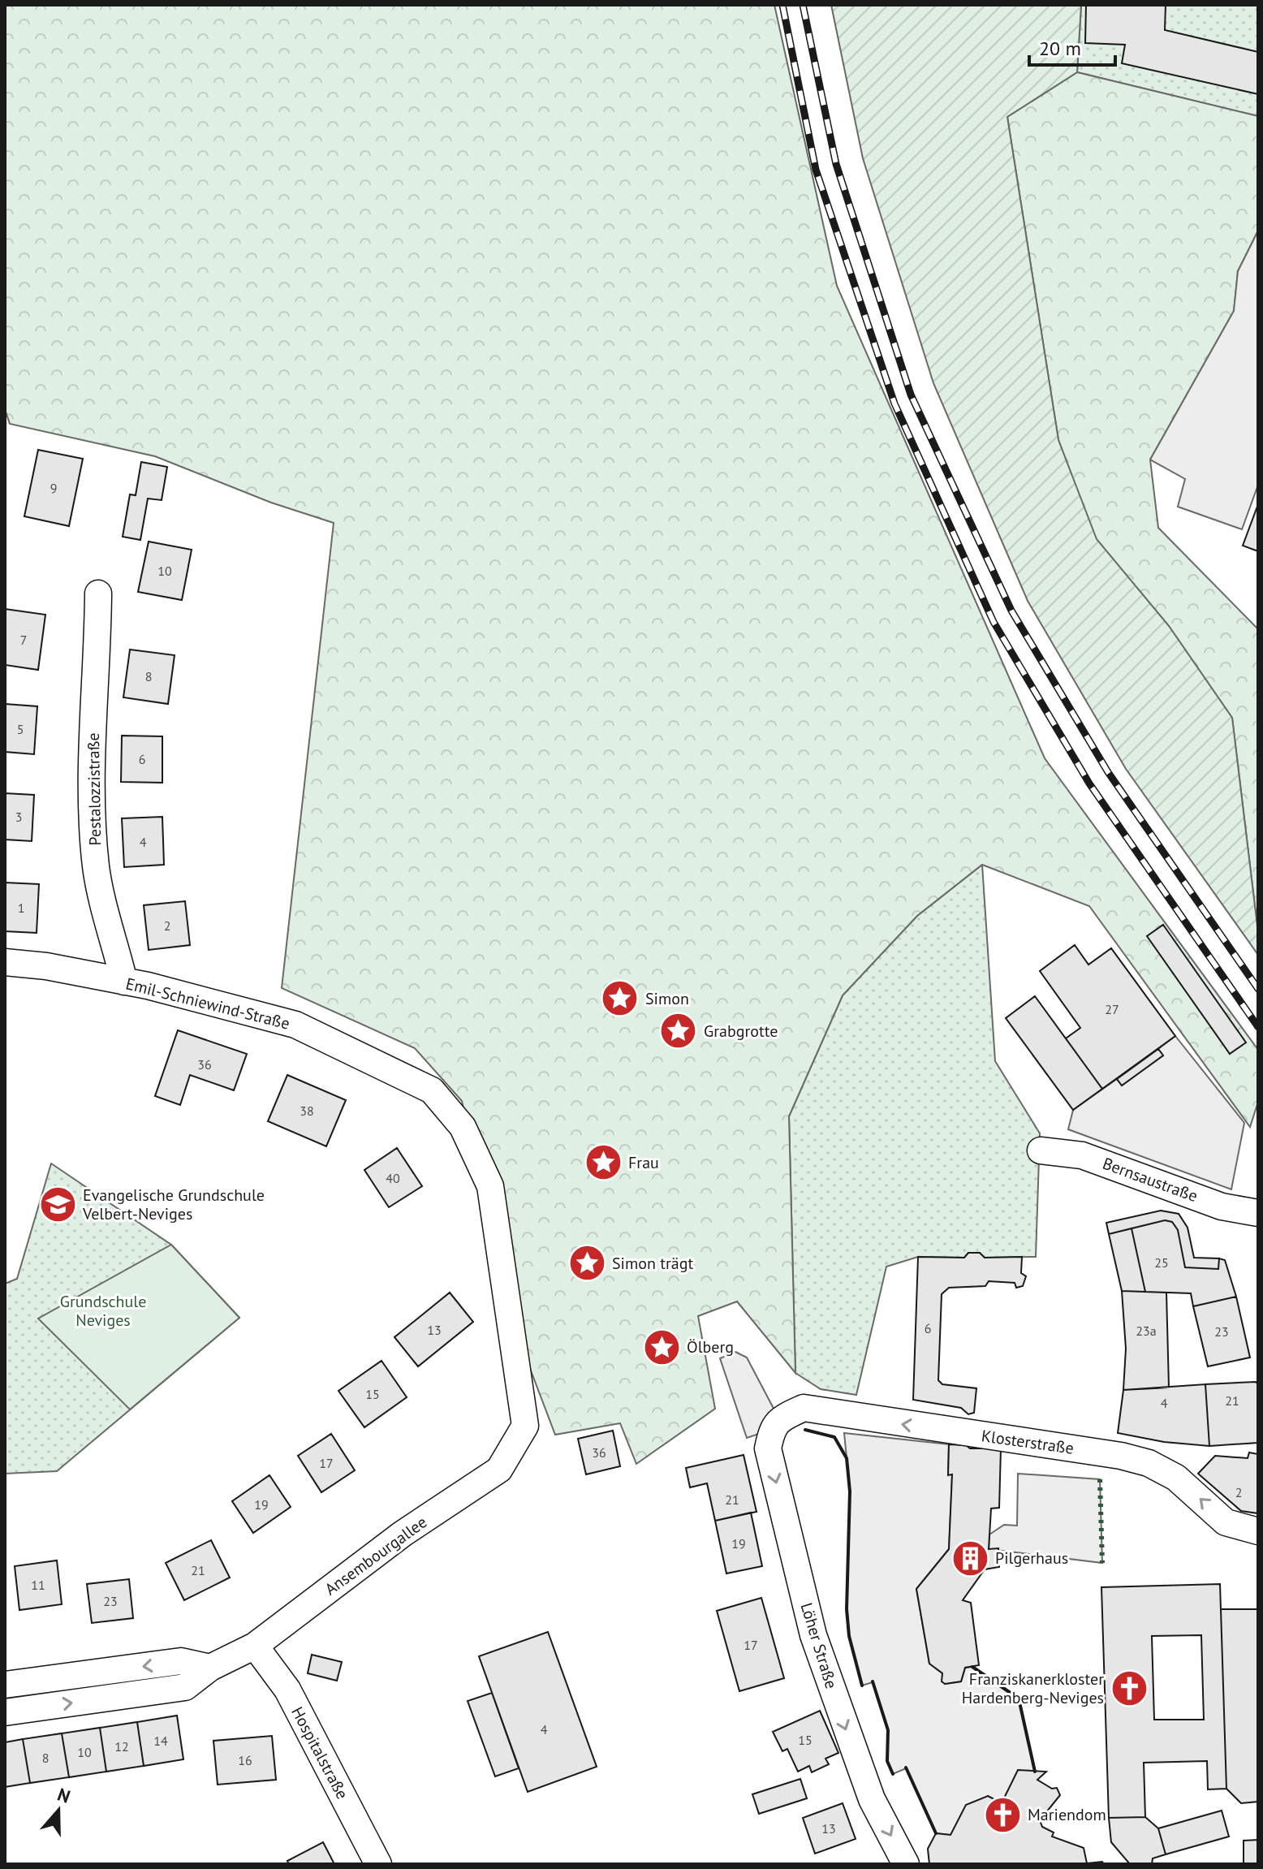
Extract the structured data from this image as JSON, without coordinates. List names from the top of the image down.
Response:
{
  "streets": {
    "street": [
      "Pestalozzistraße",
      "Emil-Schniewind-Straße",
      "Bernsaustraße",
      "Klosterstraße",
      "Ansembourgallee",
      "Löher Straße",
      "Hospitalstraße"
    ]
  },
  "crossings": [
    ["Pestalozzistraße", "Emil-Schniewind-Straße"],
    ["Emil-Schniewind-Straße", "Ansembourgallee"],
    ["Klosterstraße", "Löher Straße"],
    ["Ansembourgallee", "Hospitalstraße"]
  ],
  "one_way": ["Klosterstraße", "Löher Straße"],
  "parks": ["Grundschule Neviges"],
  "places": {
    "place": [
      "Simon",
      "Grabgrotte",
      "Frau",
      "Simon trägt",
      "Ölberg"
    ],
    "school or university": ["Evangelische Grundschule Velbert-Neviges"],
    "building": ["Pilgerhaus"],
    "church": ["Franziskanerkloster Hardenberg-Neviges", "Mariendom"]
  },
  "house_numbers": [
    "9",
    "10",
    "7",
    "8",
    "5",
    "6",
    "3",
    "4",
    "1",
    "2",
    "27",
    "36",
    "38",
    "40",
    "25",
    "6",
    "13",
    "23a",
    "23",
    "15",
    "21",
    "4",
    "36",
    "17",
    "2",
    "21",
    "19",
    "19",
    "21",
    "11",
    "23",
    "17",
    "4",
    "15",
    "14",
    "12",
    "10",
    "8",
    "16",
    "13"
  ],
  "scale_bar": "20 m",
  "north": "top"
}
